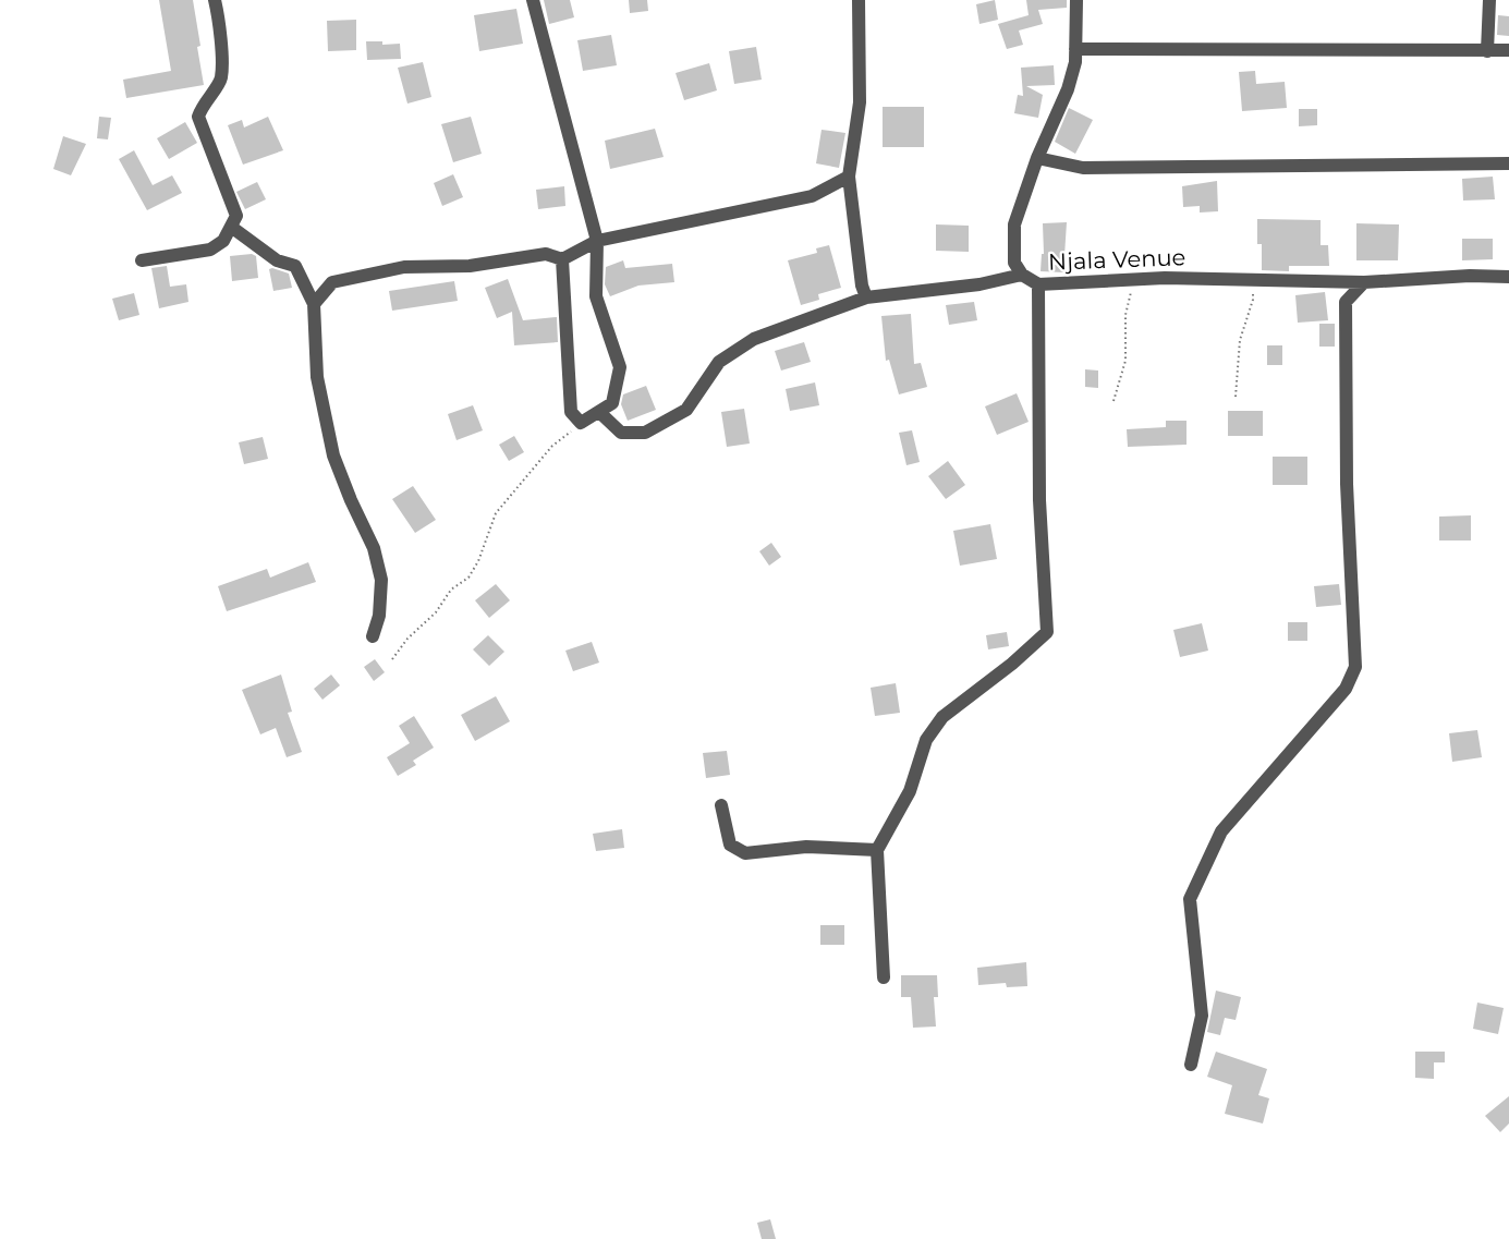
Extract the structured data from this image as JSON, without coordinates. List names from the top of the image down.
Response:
{
  "streets": {
    "street": ["Njala Venue"]
  }
}
